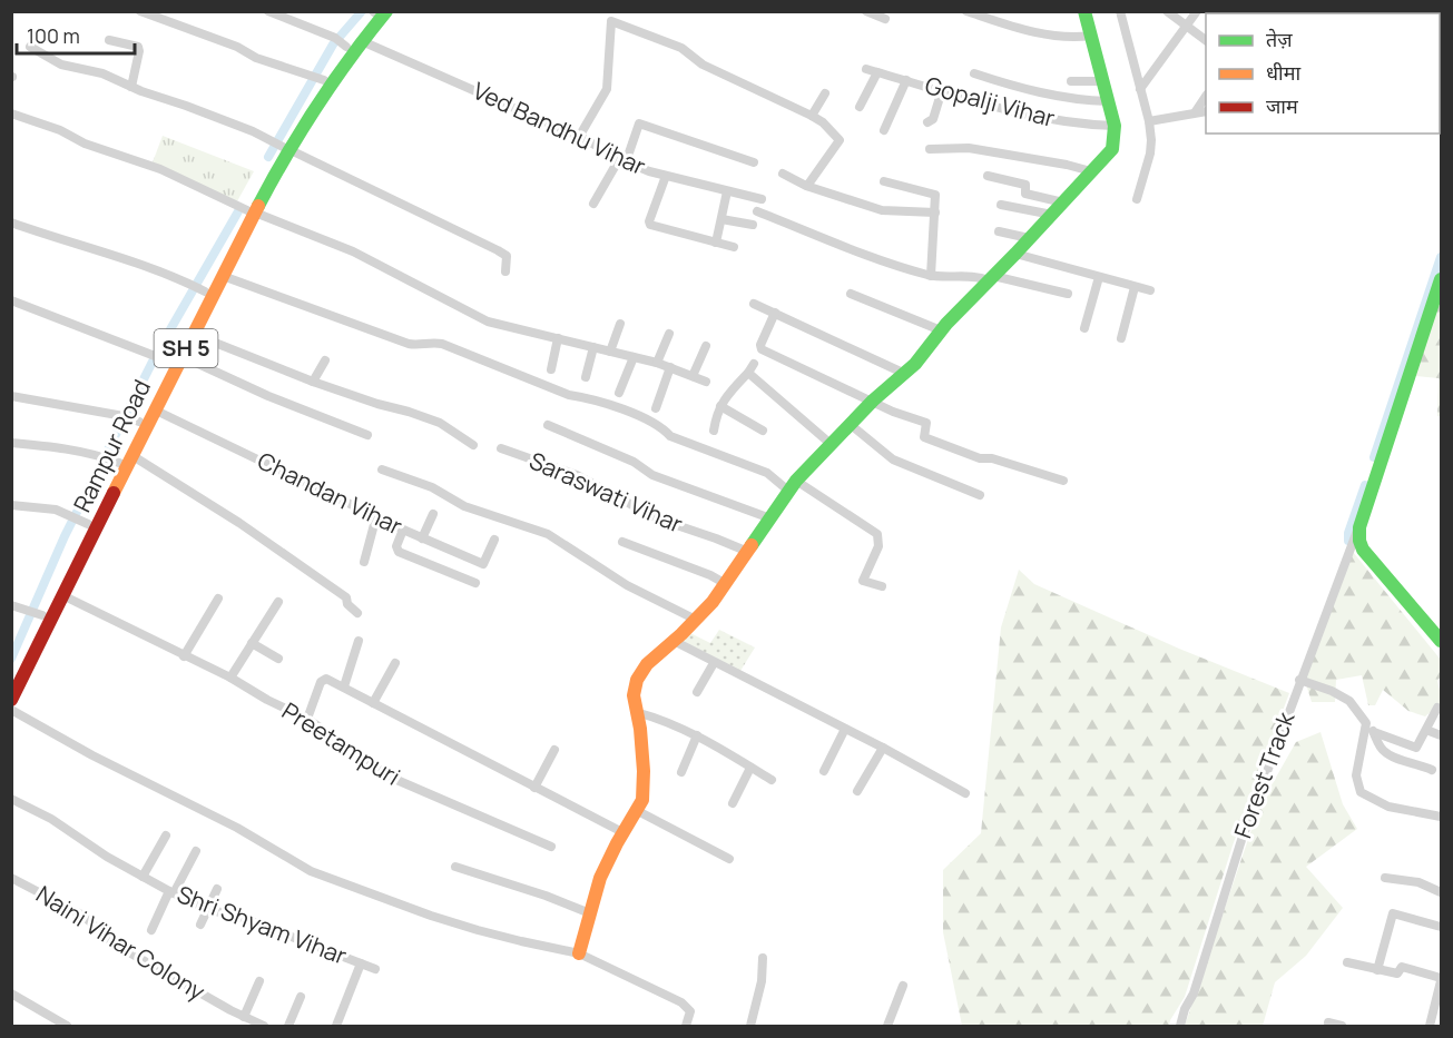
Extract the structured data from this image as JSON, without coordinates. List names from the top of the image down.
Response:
{
  "streets": {
    "main road": ["SH 5", "Rampur Road"],
    "street": [
      "Gopalji Vihar",
      "Ved Bandhu Vihar",
      "Saraswati Vihar",
      "Chandan Vihar",
      "Preetampuri",
      "Forest Track",
      "Shri Shyam Vihar",
      "Naini Vihar Colony"
    ]
  },
  "crossings": [
    ["Ved Bandhu Vihar", "Rampur Road"],
    ["Rampur Road", "Chandan Vihar"],
    ["Rampur Road", "Preetampuri"]
  ],
  "legend": ["तेज़", "धीमा", "जाम"],
  "scale_bar": "100 m"
}
